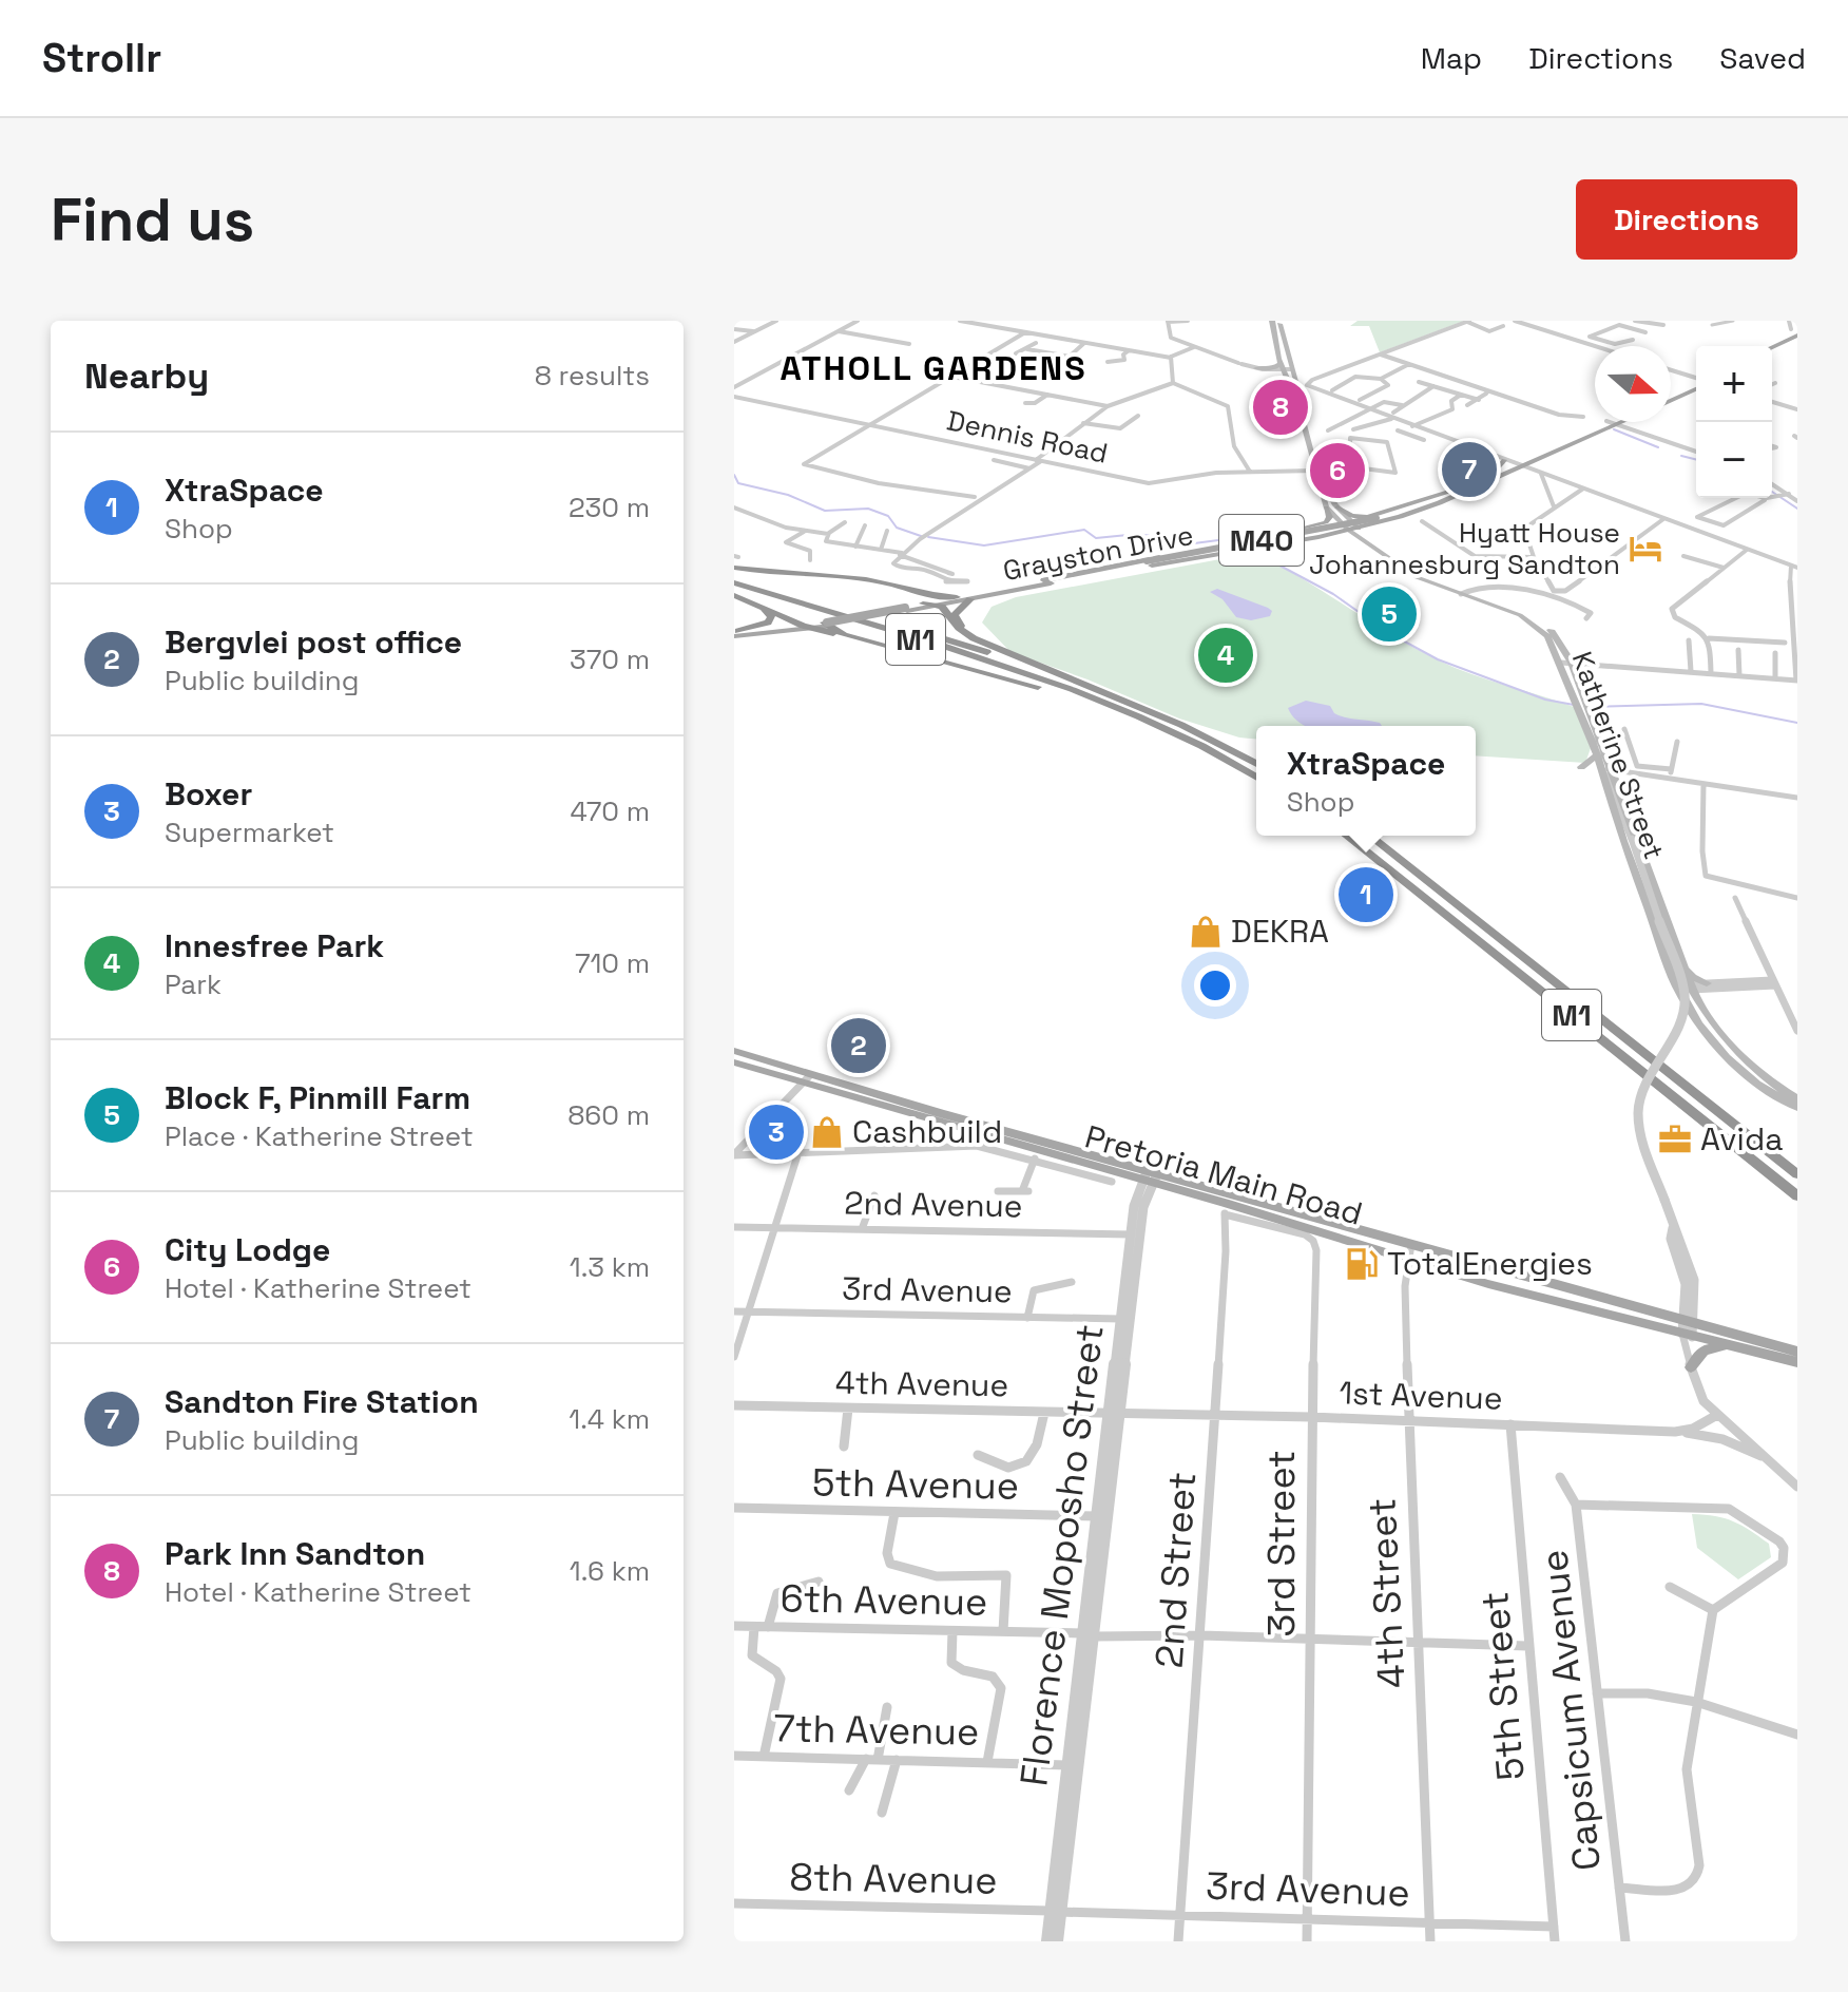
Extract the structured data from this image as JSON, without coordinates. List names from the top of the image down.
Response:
{
  "streets": {
    "highway": ["M1"],
    "main road": [
      "M40",
      "Grayston Drive",
      "Katherine Street",
      "Pretoria Main Road"
    ],
    "street": [
      "Dennis Road",
      "2nd Avenue",
      "3rd Avenue",
      "4th Avenue",
      "1st Avenue",
      "5th Avenue",
      "3rd Street",
      "Florence Moposho Street",
      "2nd Street",
      "4th Street",
      "6th Avenue",
      "5th Street",
      "Capsicum Avenue",
      "7th Avenue",
      "8th Avenue"
    ]
  },
  "crossings": [
    ["Dennis Road", "Katherine Street"],
    ["Pretoria Main Road", "3rd Street"],
    ["Pretoria Main Road", "Florence Moposho Street"],
    ["Pretoria Main Road", "2nd Street"],
    ["Pretoria Main Road", "4th Street"],
    ["2nd Avenue", "Florence Moposho Street"],
    ["3rd Avenue", "3rd Street"],
    ["3rd Avenue", "Florence Moposho Street"],
    ["3rd Avenue", "2nd Street"],
    ["3rd Avenue", "4th Street"],
    ["3rd Avenue", "5th Street"],
    ["3rd Avenue", "8th Avenue"],
    ["4th Avenue", "1st Avenue"],
    ["4th Avenue", "Florence Moposho Street"],
    ["1st Avenue", "3rd Street"],
    ["1st Avenue", "Florence Moposho Street"],
    ["1st Avenue", "2nd Street"],
    ["1st Avenue", "4th Street"],
    ["1st Avenue", "5th Street"],
    ["5th Avenue", "Florence Moposho Street"],
    ["3rd Street", "2nd Street"],
    ["Florence Moposho Street", "6th Avenue"],
    ["Florence Moposho Street", "7th Avenue"],
    ["Florence Moposho Street", "8th Avenue"]
  ],
  "districts": ["ATHOLL GARDENS"],
  "places": {
    "hotel": ["Hyatt House Johannesburg Sandton"],
    "shop": ["DEKRA", "Cashbuild"],
    "office": ["Avida"],
    "fuel station": ["TotalEnergies"]
  },
  "north": "right",
  "page": {
    "header": "Strollr",
    "nav": ["Map", "Directions", "Saved"],
    "buttons": "Directions",
    "title": "Find us",
    "heading": ["Nearby", "8 results"],
    "map_buttons": ["+", "−"],
    "pins": [
      "8",
      "7",
      "6",
      "5",
      "4",
      "1",
      "2",
      "3"
    ],
    "list": [
      {
        "mark": "1",
        "name": "XtraSpace",
        "note": "Shop",
        "value": "230 m"
      },
      {
        "mark": "2",
        "name": "Bergvlei post office",
        "note": "Public building",
        "value": "370 m"
      },
      {
        "mark": "3",
        "name": "Boxer",
        "note": "Supermarket",
        "value": "470 m"
      },
      {
        "mark": "4",
        "name": "Innesfree Park",
        "note": "Park",
        "value": "710 m"
      },
      {
        "mark": "5",
        "name": "Block F, Pinmill Farm",
        "note": "Place · Katherine Street",
        "value": "860 m"
      },
      {
        "mark": "6",
        "name": "City Lodge",
        "note": "Hotel · Katherine Street",
        "value": "1.3 km"
      },
      {
        "mark": "7",
        "name": "Sandton Fire Station",
        "note": "Public building",
        "value": "1.4 km"
      },
      {
        "mark": "8",
        "name": "Park Inn Sandton",
        "note": "Hotel · Katherine Street",
        "value": "1.6 km"
      }
    ],
    "popup": ["XtraSpace", "Shop"]
  }
}
